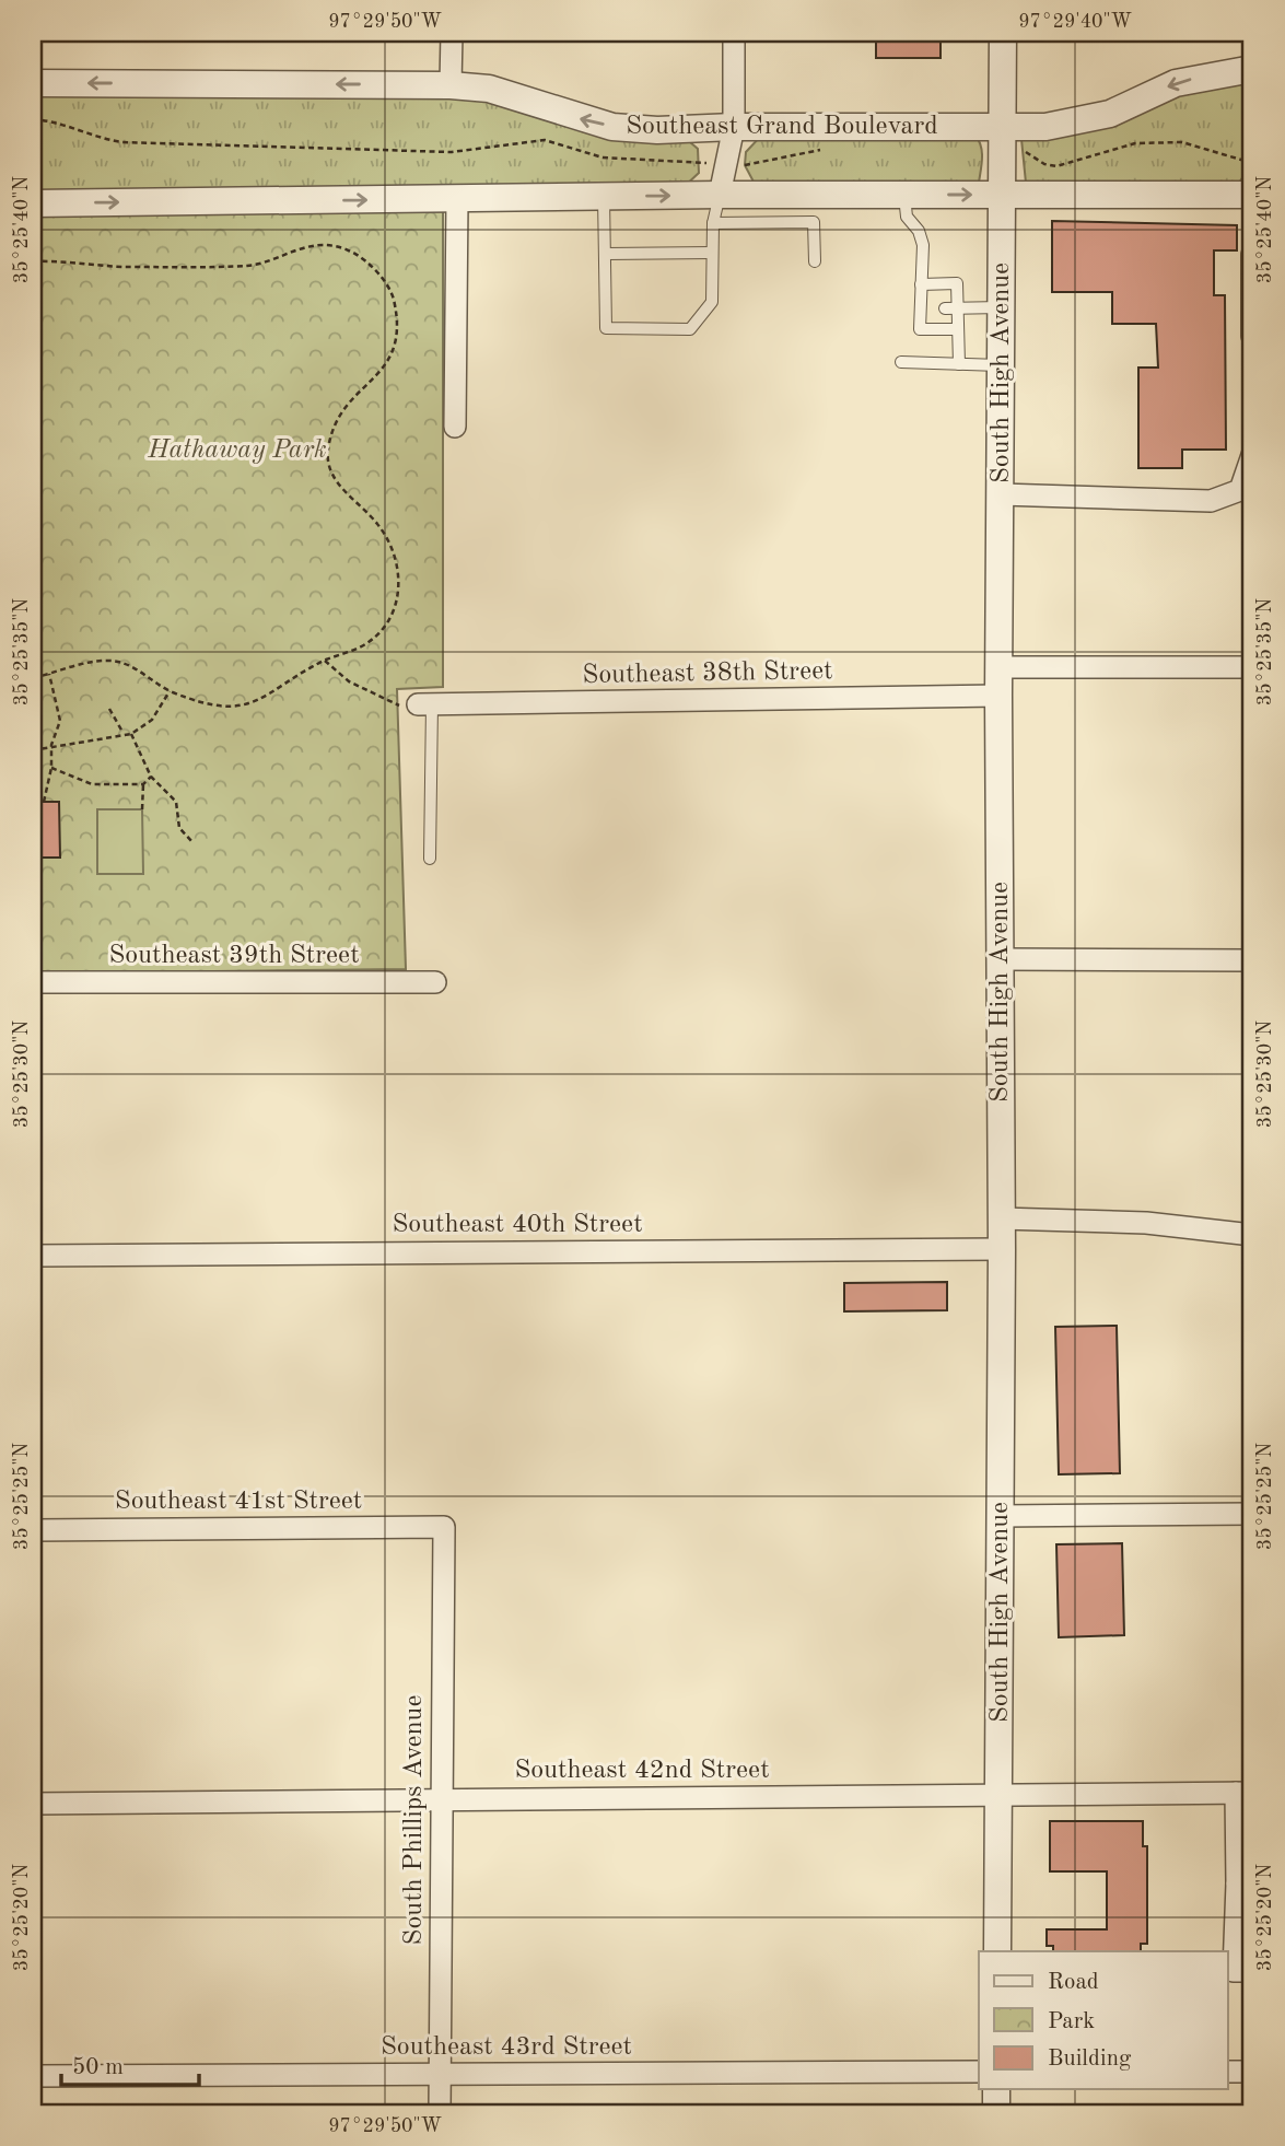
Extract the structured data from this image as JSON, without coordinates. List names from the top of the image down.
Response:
{
  "streets": {
    "street": [
      "Southeast Grand Boulevard",
      "South High Avenue",
      "Southeast 38th Street",
      "Southeast 39th Street",
      "Southeast 40th Street",
      "Southeast 41st Street",
      "Southeast 42nd Street",
      "South Phillips Avenue",
      "Southeast 43rd Street"
    ]
  },
  "crossings": [
    ["Southeast Grand Boulevard", "South High Avenue"],
    ["South High Avenue", "Southeast 38th Street"],
    ["South High Avenue", "Southeast 40th Street"],
    ["South High Avenue", "Southeast 42nd Street"],
    ["Southeast 41st Street", "South Phillips Avenue"],
    ["Southeast 42nd Street", "South Phillips Avenue"],
    ["South Phillips Avenue", "Southeast 43rd Street"]
  ],
  "parks": ["Hathaway Park"],
  "legend": ["Road", "Park", "Building"],
  "scale_bar": "50 m",
  "coordinates": [
    "97°29'50\"W",
    "97°29'40\"W",
    "35°25'40\"N",
    "35°25'35\"N",
    "35°25'30\"N",
    "35°25'25\"N",
    "35°25'20\"N"
  ]
}
